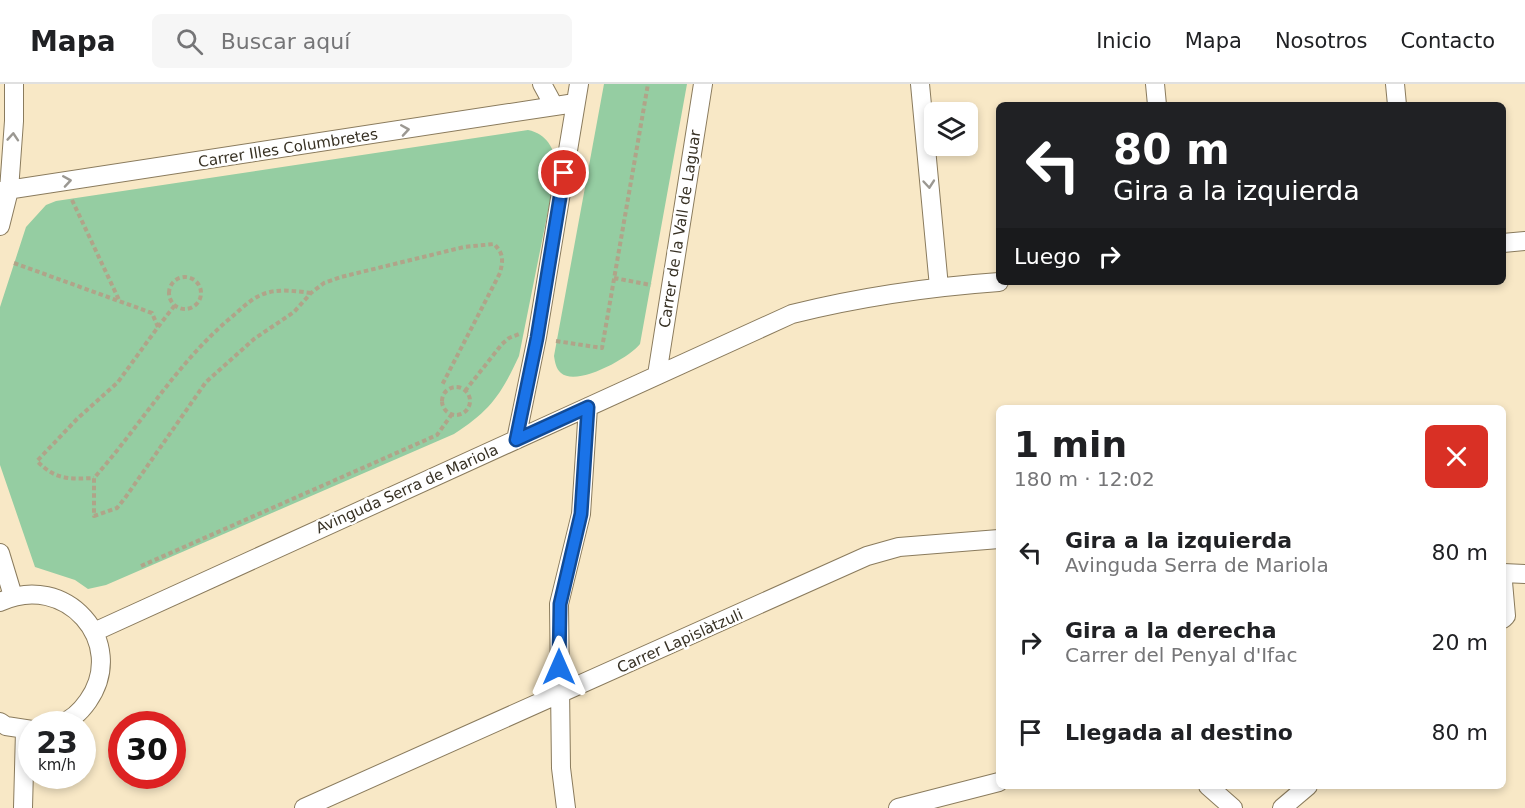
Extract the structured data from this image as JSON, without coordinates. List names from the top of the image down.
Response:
{
  "streets": {
    "street": [
      "Carrer Illes Columbretes",
      "Carrer de la Vall de Laguar",
      "Avinguda Serra de Mariola",
      "Carrer Lapislàtzuli"
    ]
  },
  "crossings": [
    ["Carrer de la Vall de Laguar", "Avinguda Serra de Mariola"]
  ],
  "one_way": ["Carrer Illes Columbretes"],
  "page": {
    "header": "Mapa",
    "search": "Buscar aquí",
    "nav": [
      "Inicio",
      "Mapa",
      "Nosotros",
      "Contacto"
    ],
    "turn": ["80 m", "Gira a la izquierda"],
    "then": "Luego",
    "heading": ["1 min", "180 m · 12:02"],
    "list": [
      {
        "name": "Gira a la izquierda",
        "note": "Avinguda Serra de Mariola",
        "value": "80 m"
      },
      {
        "name": "Gira a la derecha",
        "note": "Carrer del Penyal d'Ifac",
        "value": "20 m"
      },
      {
        "name": "Llegada al destino",
        "value": "80 m"
      }
    ],
    "speed": "23 km/h",
    "limit": "30"
  }
}
